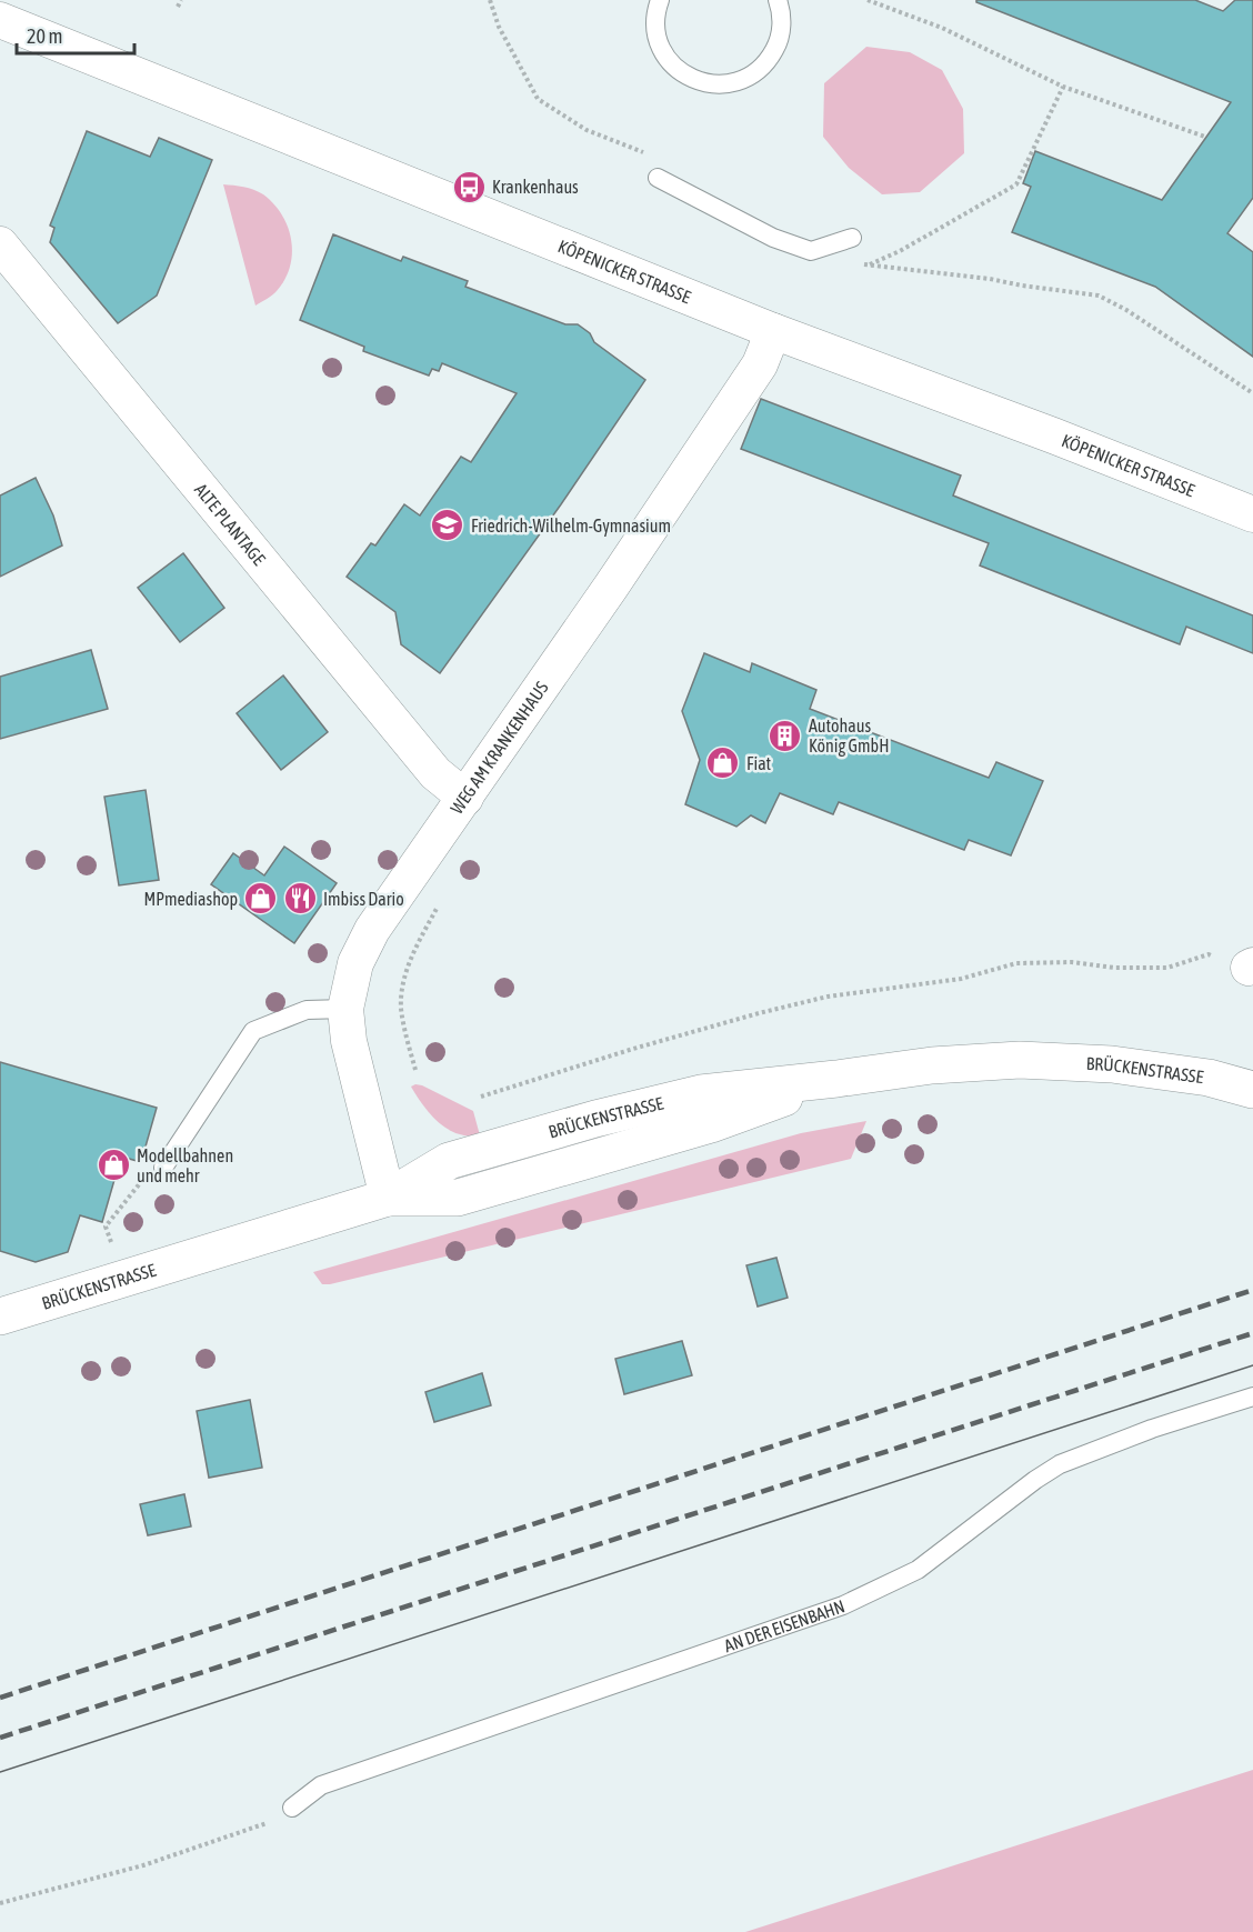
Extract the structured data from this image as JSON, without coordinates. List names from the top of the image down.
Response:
{
  "streets": {
    "main road": ["BRÜCKENSTRASSE"],
    "street": ["KÖPENICKER STRASSE", "ALTE PLANTAGE", "WEG AM KRANKENHAUS"],
    "lane": ["AN DER EISENBAHN"]
  },
  "crossings": [
    ["KÖPENICKER STRASSE", "WEG AM KRANKENHAUS"],
    ["ALTE PLANTAGE", "WEG AM KRANKENHAUS"],
    ["WEG AM KRANKENHAUS", "BRÜCKENSTRASSE"]
  ],
  "places": {
    "bus stop": ["Krankenhaus"],
    "school or university": ["Friedrich-Wilhelm-Gymnasium"],
    "building": ["Autohaus König GmbH"],
    "shop": ["Fiat", "MPmediashop", "Modellbahnen und mehr"],
    "restaurant": ["Imbiss Dario"]
  },
  "scale_bar": "20 m"
}
